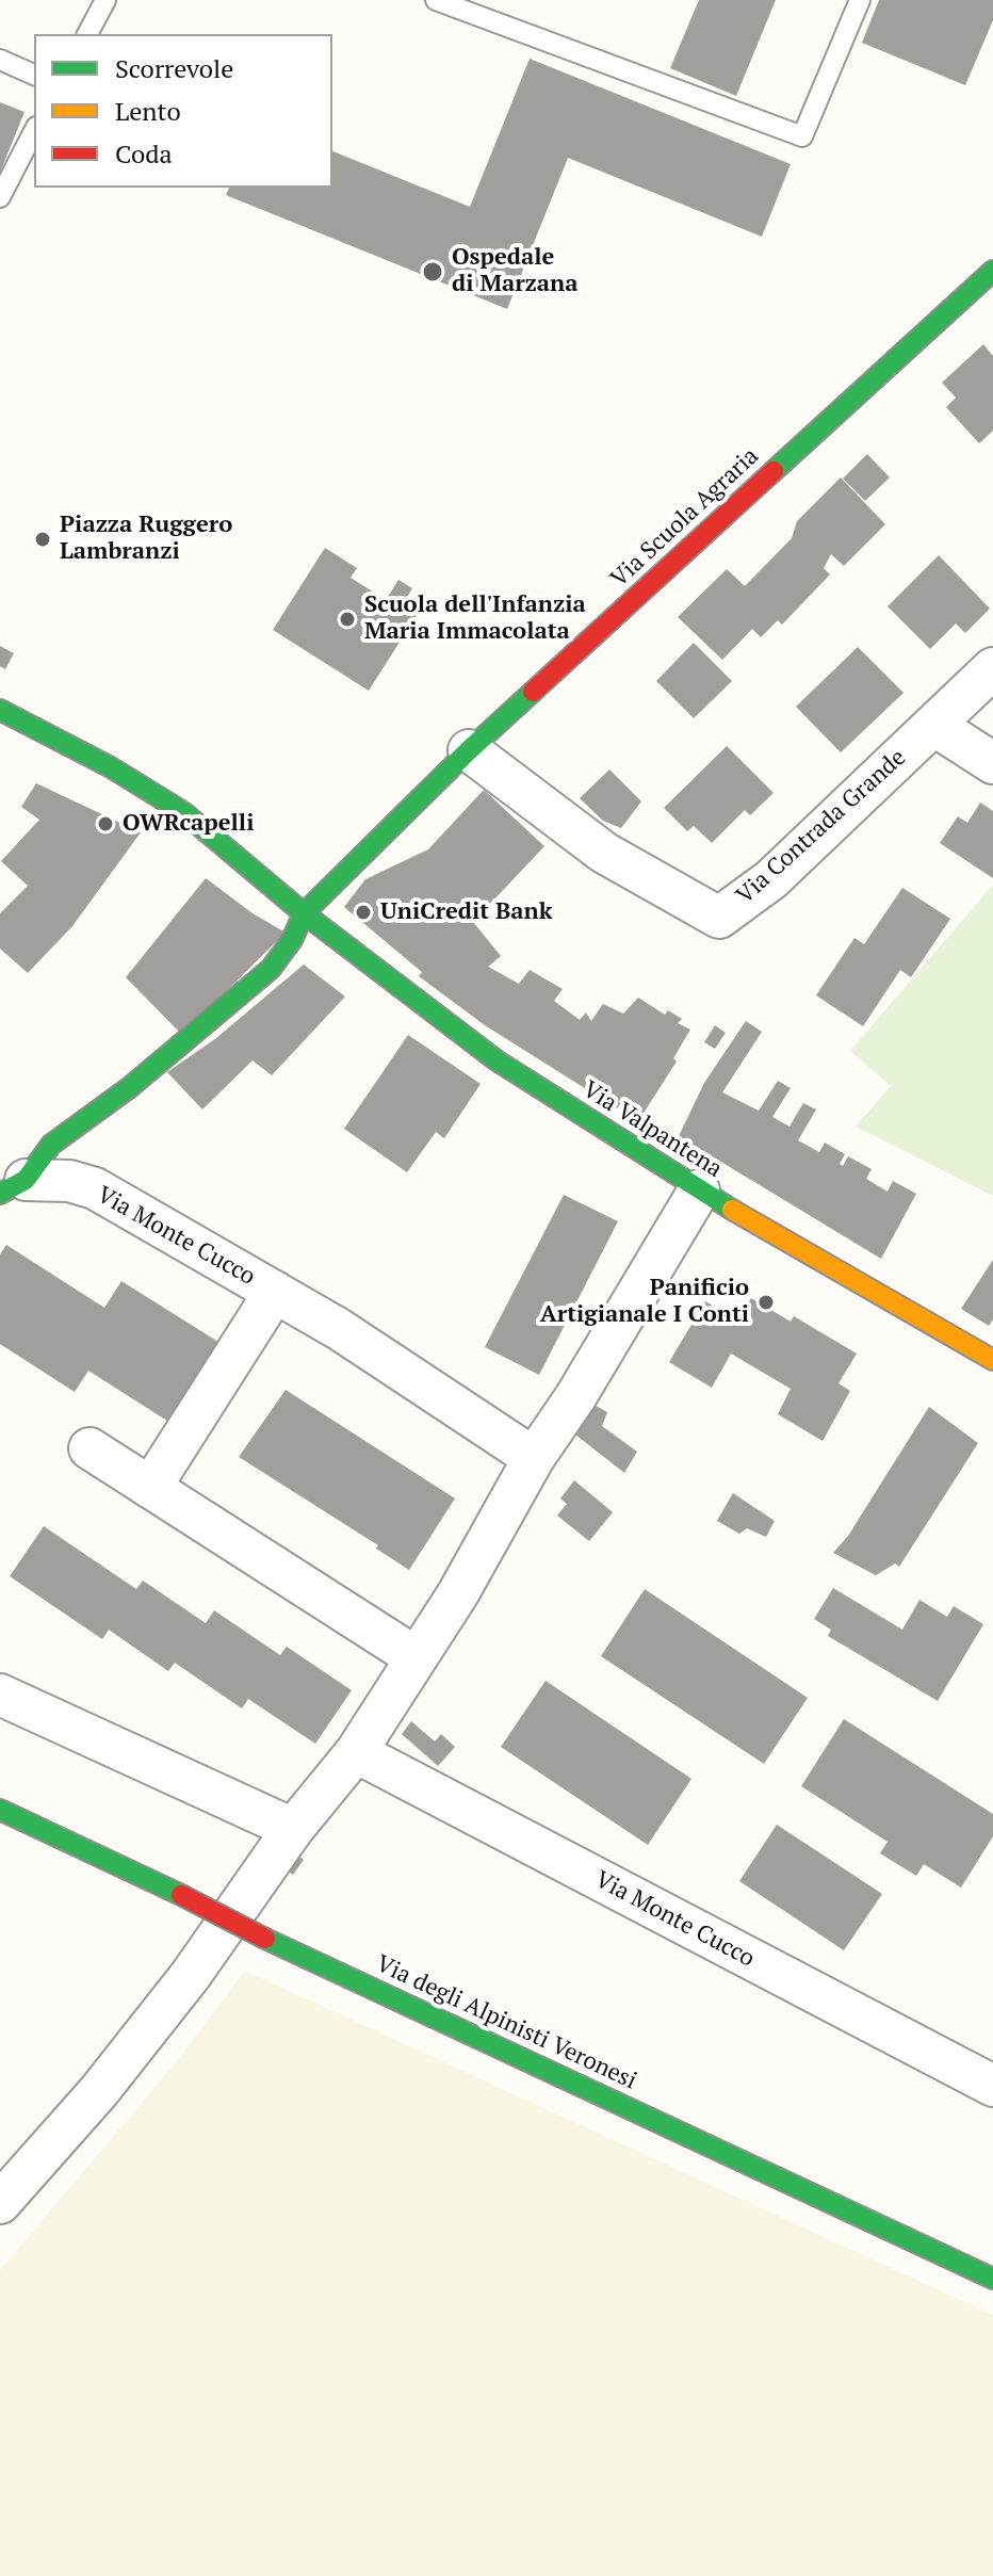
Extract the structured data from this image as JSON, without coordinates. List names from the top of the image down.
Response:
{
  "streets": {
    "main road": ["Via Scuola Agraria", "Via Valpantena", "Via degli Alpinisti Veronesi"],
    "street": ["Via Contrada Grande", "Via Monte Cucco"]
  },
  "crossings": [
    ["Via Scuola Agraria", "Via Contrada Grande"],
    ["Via Scuola Agraria", "Via Valpantena"]
  ],
  "places": [
    "Ospedale di Marzana",
    "Piazza Ruggero Lambranzi",
    "Scuola dell'Infanzia Maria Immacolata",
    "OWRcapelli",
    "UniCredit Bank",
    "Panificio Artigianale I Conti"
  ],
  "legend": ["Scorrevole", "Lento", "Coda"]
}
